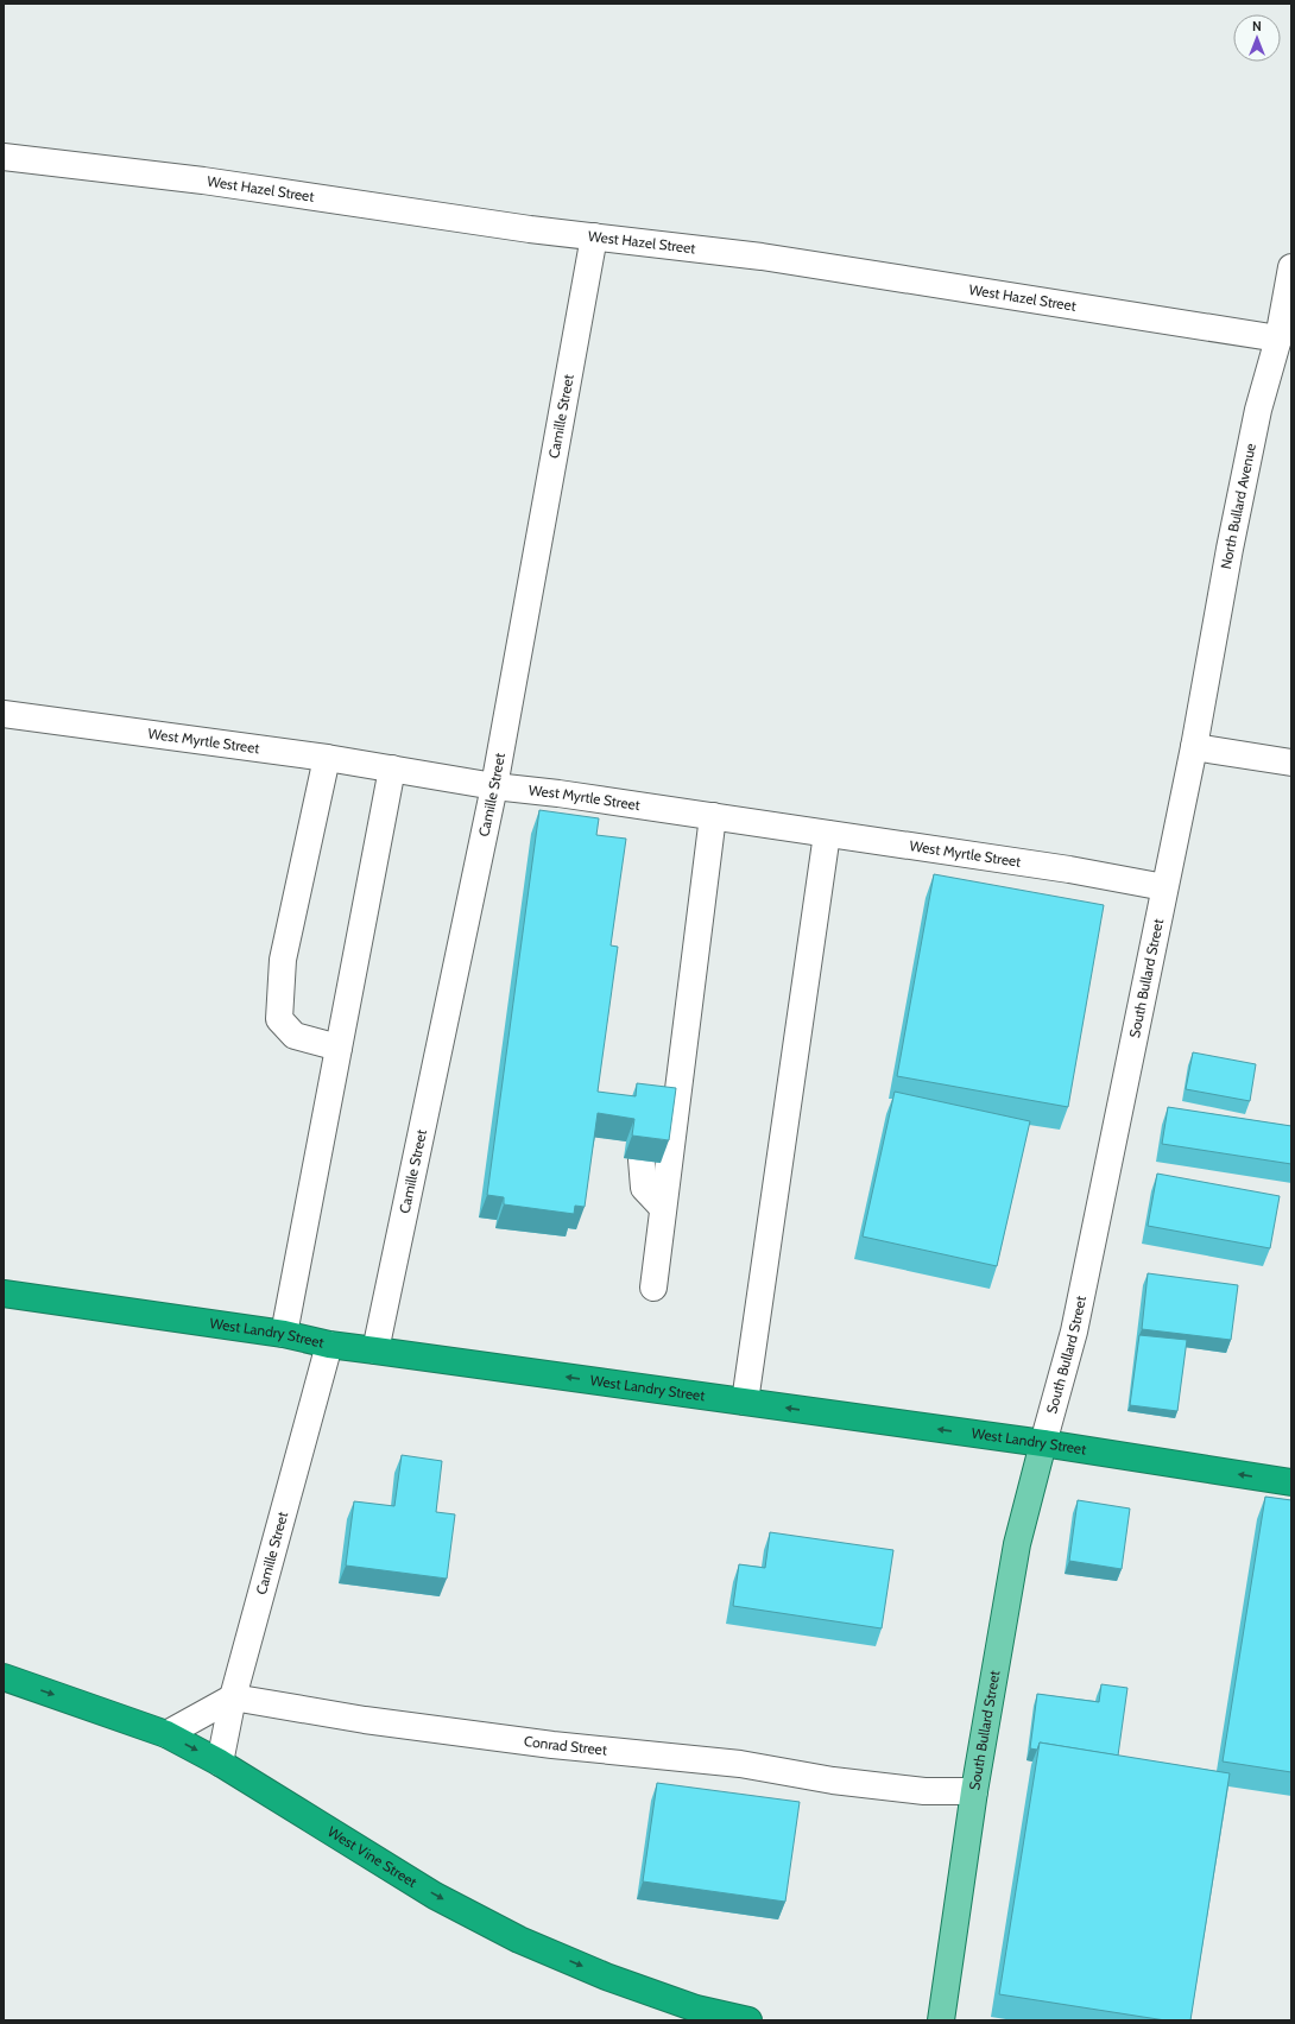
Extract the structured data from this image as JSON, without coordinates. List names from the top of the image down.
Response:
{
  "streets": {
    "highway": ["West Landry Street", "West Vine Street"],
    "main road": ["South Bullard Street"],
    "street": [
      "West Hazel Street",
      "Camille Street",
      "North Bullard Avenue",
      "West Myrtle Street",
      "Conrad Street"
    ]
  },
  "crossings": [
    ["West Hazel Street", "Camille Street"],
    ["West Hazel Street", "North Bullard Avenue"],
    ["Camille Street", "West Myrtle Street"],
    ["Camille Street", "West Landry Street"],
    ["Camille Street", "Conrad Street"],
    ["Camille Street", "West Vine Street"],
    ["North Bullard Avenue", "South Bullard Street"],
    ["West Myrtle Street", "South Bullard Street"],
    ["South Bullard Street", "West Landry Street"],
    ["South Bullard Street", "Conrad Street"]
  ],
  "one_way": ["West Landry Street", "West Vine Street"],
  "north": "top"
}
